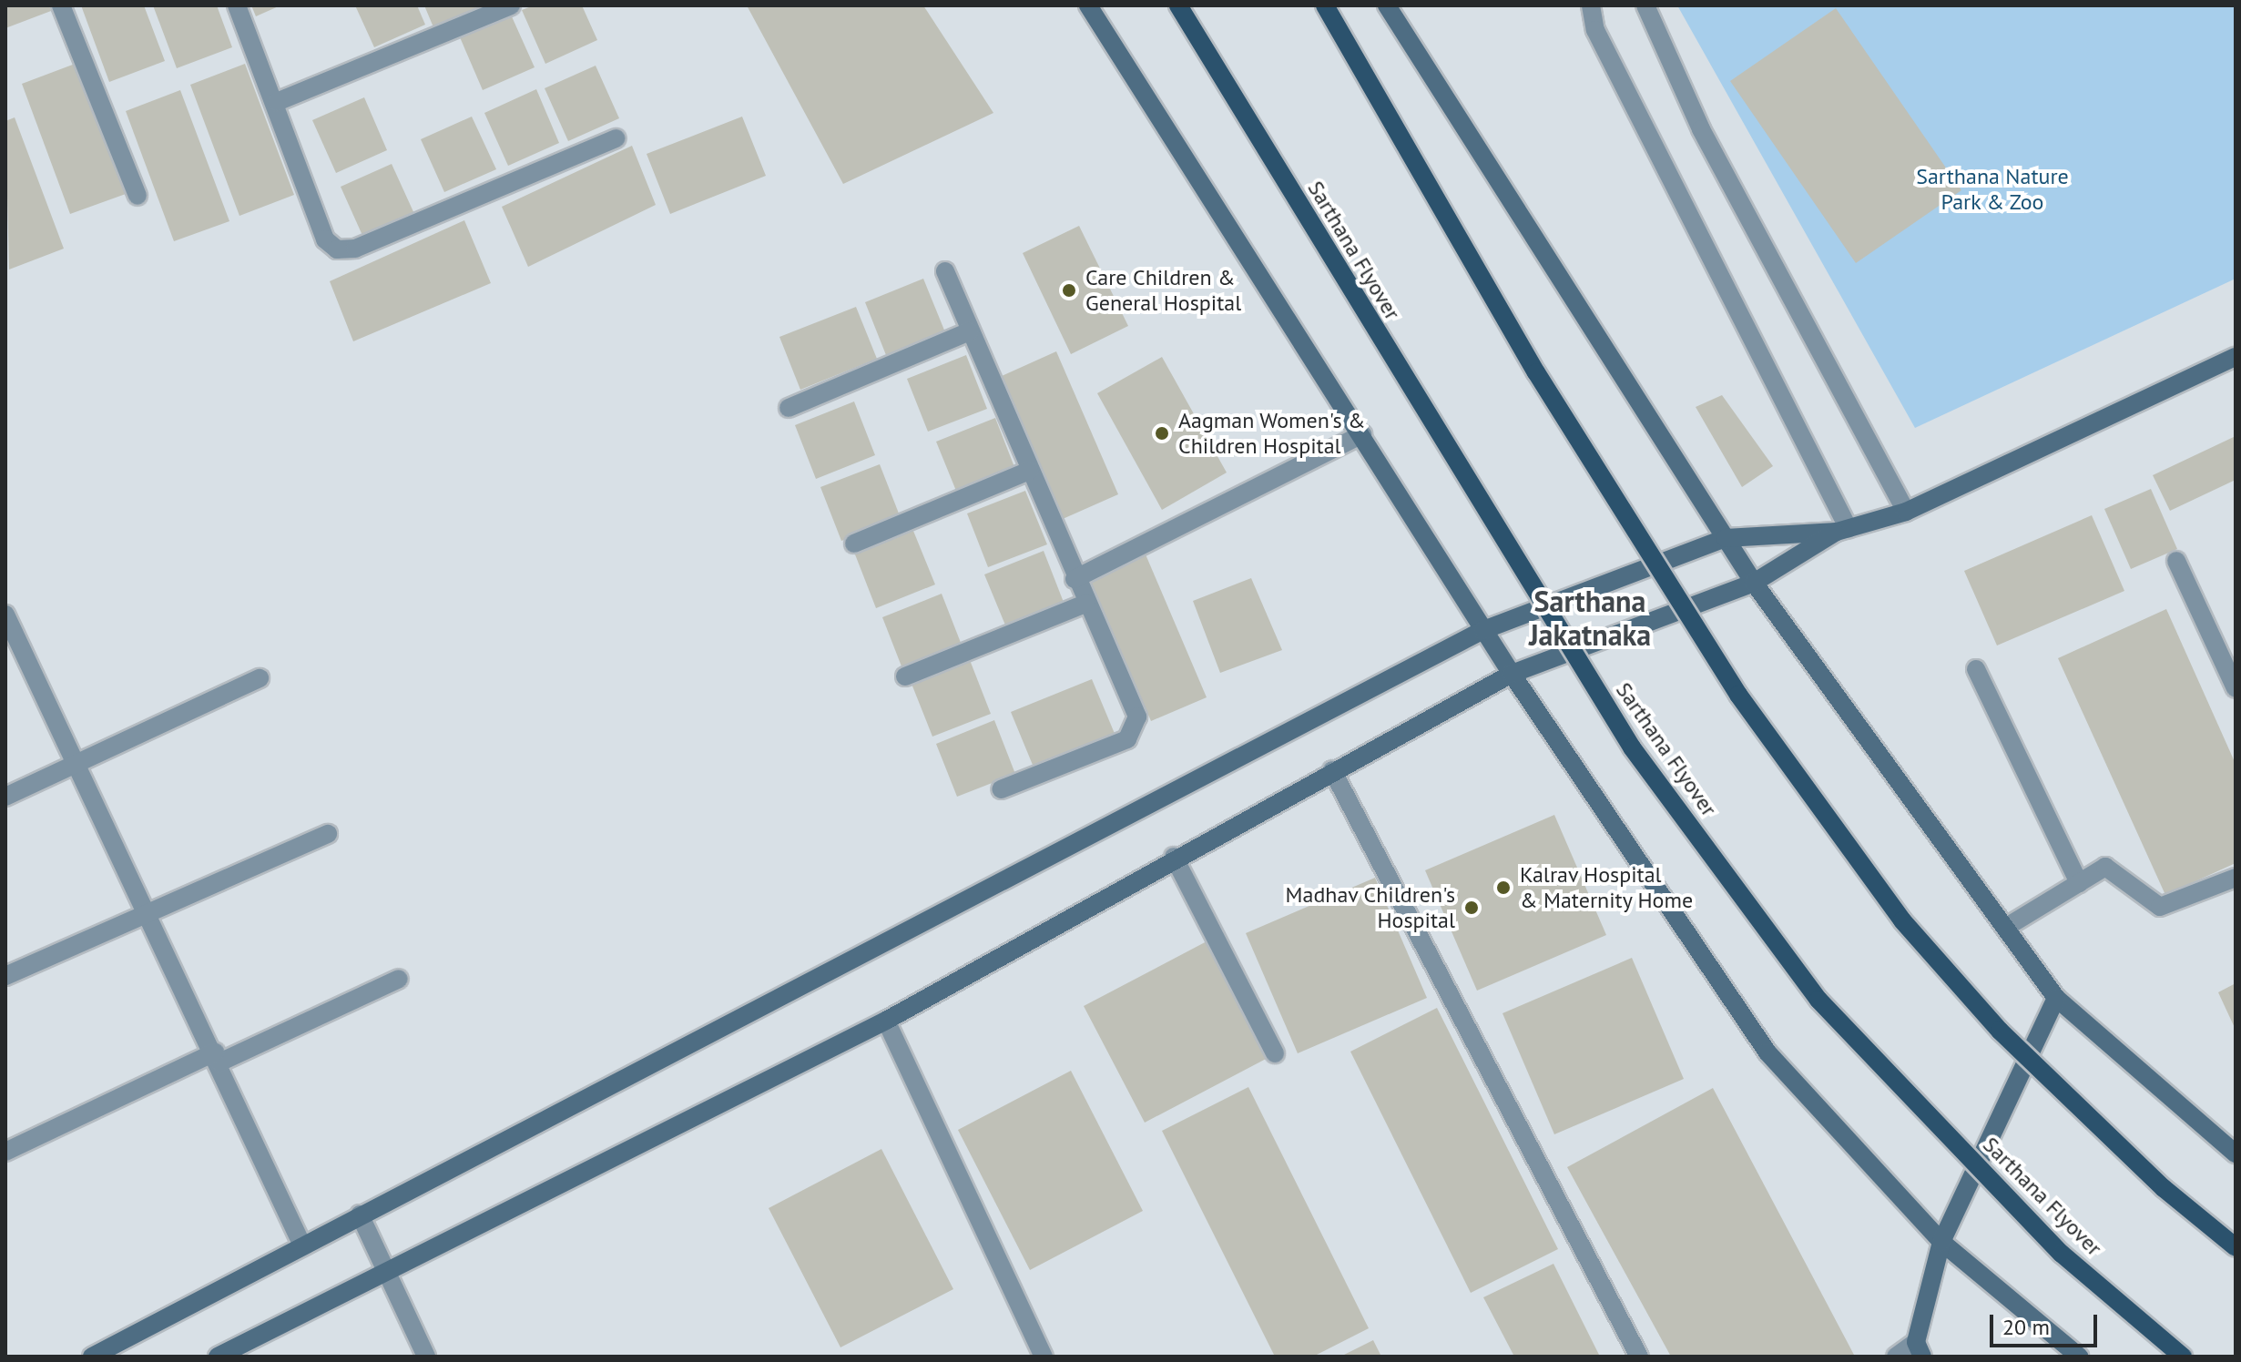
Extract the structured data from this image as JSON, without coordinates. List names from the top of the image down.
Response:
{
  "streets": {
    "main road": ["Sarthana Flyover"]
  },
  "districts": ["Sarthana Jakatnaka"],
  "parks": ["Sarthana Nature Park & Zoo"],
  "places": [
    "Care Children & General Hospital",
    "Aagman Women's & Children Hospital",
    "Kalrav Hospital & Maternity Home",
    "Madhav Children's Hospital"
  ],
  "scale_bar": "20 m"
}
